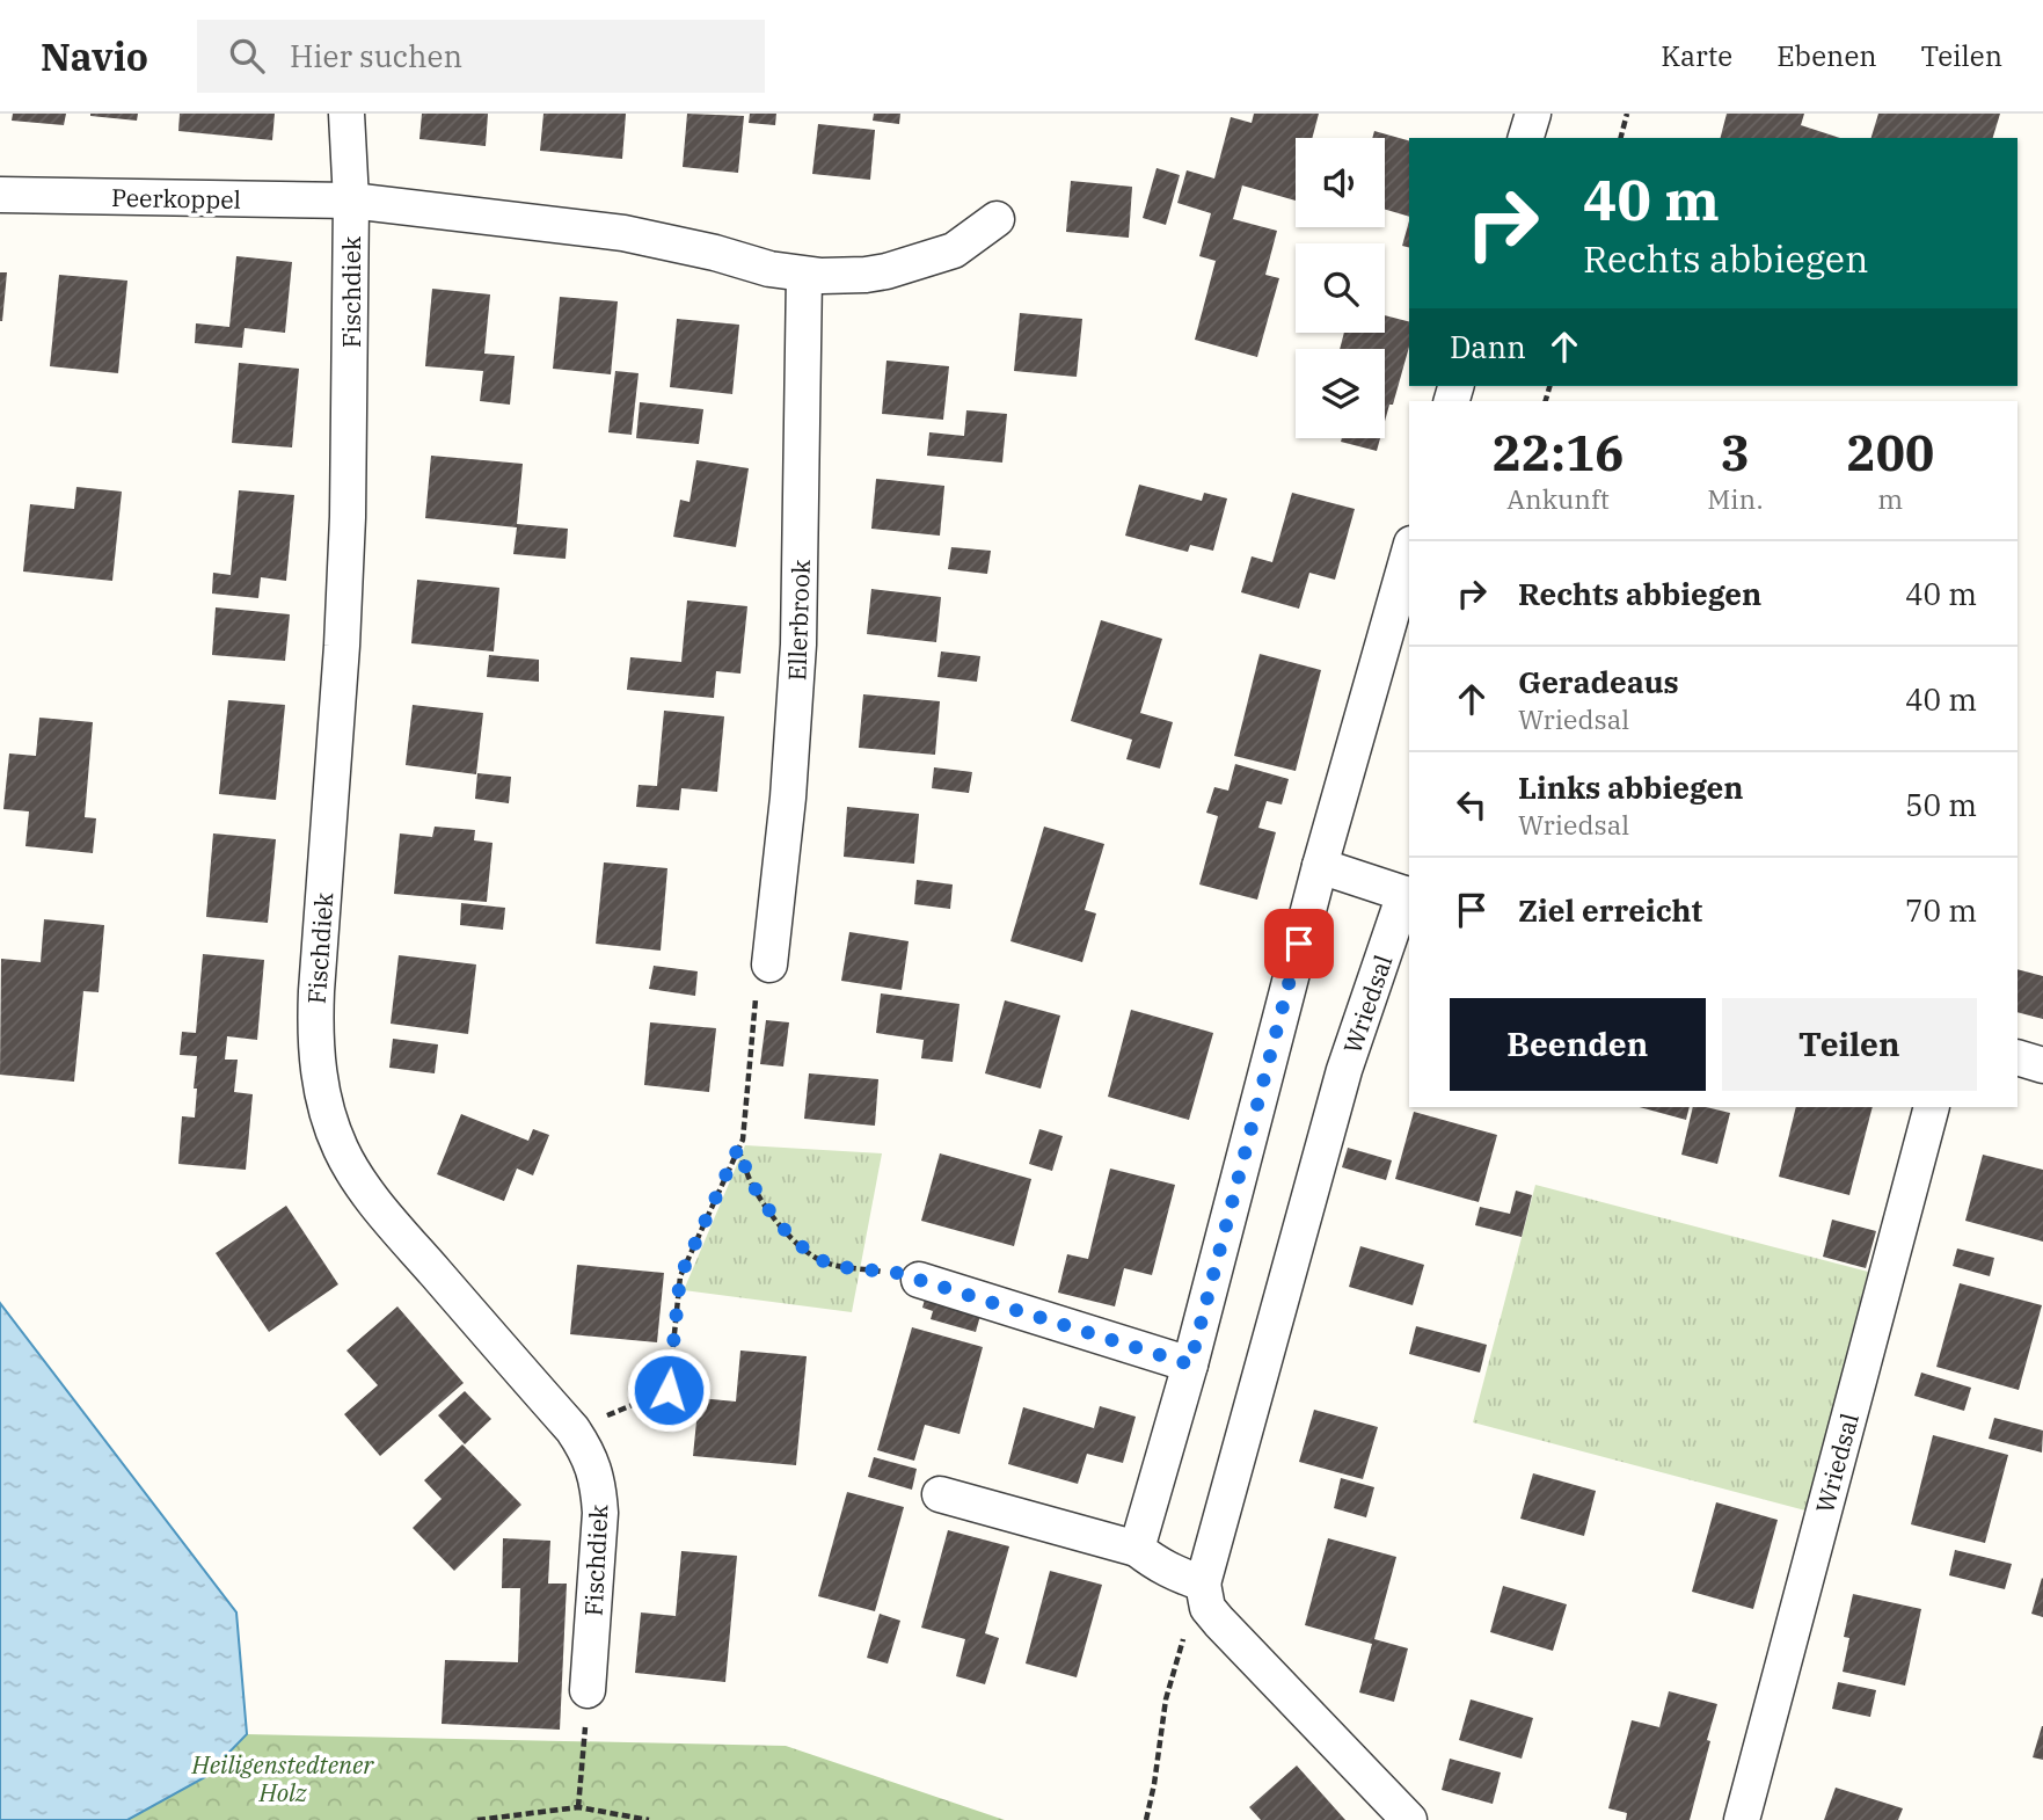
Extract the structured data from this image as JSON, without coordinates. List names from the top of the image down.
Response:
{
  "streets": {
    "street": [
      "Peerkoppel",
      "Fischdiek",
      "Ellerbrook",
      "Wriedsal"
    ]
  },
  "crossings": [
    ["Peerkoppel", "Fischdiek"]
  ],
  "parks": ["Heiligenstedtener Holz"],
  "page": {
    "header": "Navio",
    "search": "Hier suchen",
    "nav": ["Karte", "Ebenen", "Teilen"],
    "turn": ["40 m", "Rechts abbiegen"],
    "then": "Dann",
    "eta": [
      "22:16",
      "Ankunft",
      "3",
      "Min.",
      "200",
      "m"
    ],
    "list": [
      {
        "name": "Rechts abbiegen",
        "value": "40 m"
      },
      {
        "name": "Geradeaus",
        "note": "Wriedsal",
        "value": "40 m"
      },
      {
        "name": "Links abbiegen",
        "note": "Wriedsal",
        "value": "50 m"
      },
      {
        "name": "Ziel erreicht",
        "value": "70 m"
      }
    ],
    "buttons": ["Beenden", "Teilen"]
  }
}
